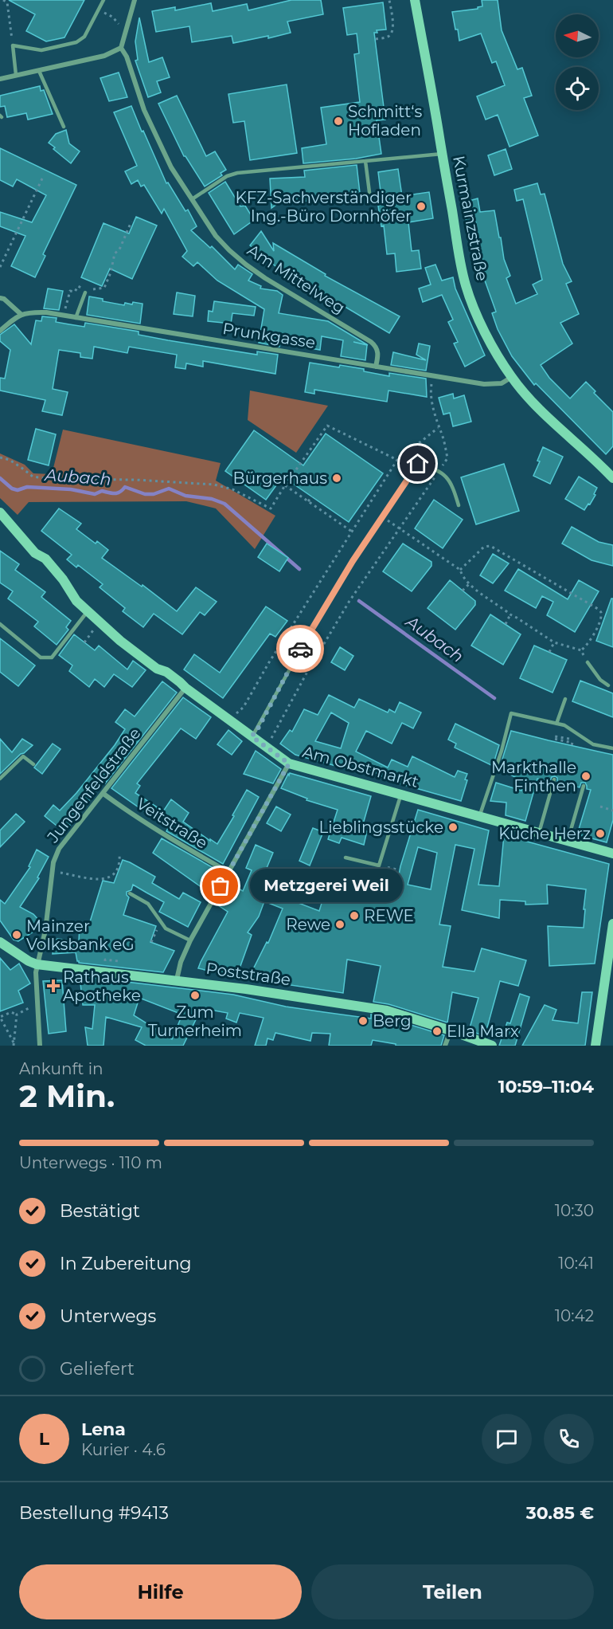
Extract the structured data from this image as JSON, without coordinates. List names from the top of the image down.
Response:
{
  "streets": {
    "main road": ["Kurmainzstraße", "Am Obstmarkt", "Poststraße"],
    "street": [
      "Am Mittelweg",
      "Prunkgasse",
      "Jungenfeldstraße",
      "Veitstraße"
    ]
  },
  "crossings": [
    ["Kurmainzstraße", "Prunkgasse"],
    ["Am Mittelweg", "Prunkgasse"],
    ["Am Obstmarkt", "Jungenfeldstraße"],
    ["Jungenfeldstraße", "Veitstraße"],
    ["Jungenfeldstraße", "Poststraße"]
  ],
  "water": ["Aubach"],
  "places": {
    "other": [
      "Schmitt‘s Hofladen",
      "KFZ-Sachverständiger Ing.-Büro Dornhöfer",
      "Bürgerhaus",
      "Markthalle Finthen",
      "Lieblingsstücke",
      "Küche Herz",
      "Metzgerei Weil",
      "REWE",
      "Rewe",
      "Mainzer Volksbank eG",
      "Zum Turnerheim",
      "Berg",
      "Ella Marx"
    ],
    "health": ["Rathaus Apotheke"]
  },
  "north": "left",
  "page": {
    "bubble": "Metzgerei Weil",
    "heading": ["2 Min.", "Ankunft in", "10:59–11:04"],
    "panel": [
      "Lena",
      "Kurier · 4.6",
      "Bestellung #9413",
      "30.85 €"
    ],
    "bar": "Unterwegs · 110 m",
    "list": [
      ["Bestätigt", "10:30"],
      ["In Zubereitung", "10:41"],
      ["Unterwegs", "10:42"],
      "Geliefert"
    ],
    "round": "L",
    "buttons": ["Hilfe", "Teilen"]
  }
}
